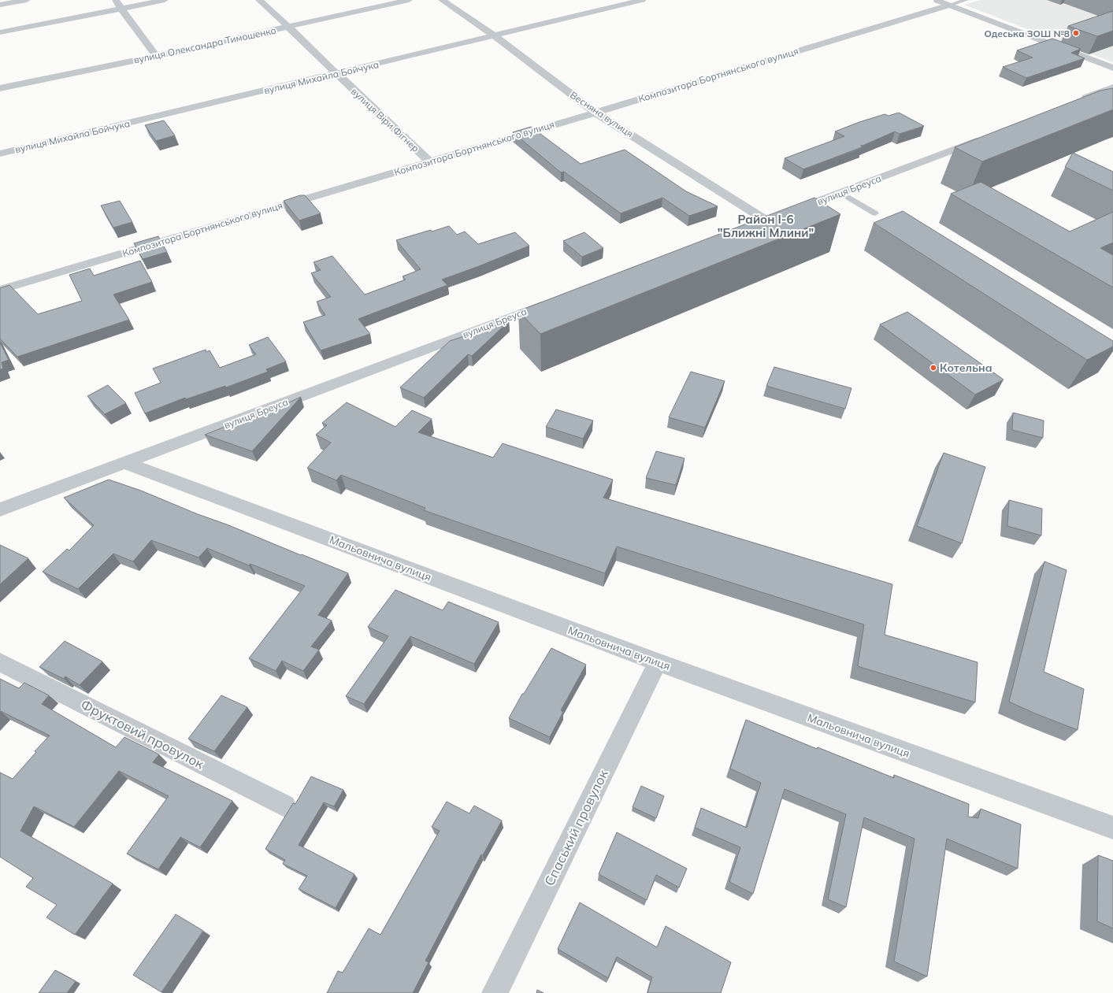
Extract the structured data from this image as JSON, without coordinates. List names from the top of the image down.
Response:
{
  "streets": {
    "street": [
      "вулиця Олександра Тимошенко",
      "Композитора Бортнянського вулиця",
      "вулиця Михайла Бойчука",
      "Весняна вулиця",
      "вулиця Віри Фігнер",
      "вулиця Бреуса",
      "Мальовнича вулиця",
      "Фруктовий провулок",
      "Спаський провулок"
    ]
  },
  "crossings": [
    ["вулиця Олександра Тимошенко", "вулиця Віри Фігнер"],
    ["Композитора Бортнянського вулиця", "Весняна вулиця"],
    ["Композитора Бортнянського вулиця", "вулиця Віри Фігнер"],
    ["вулиця Михайла Бойчука", "Весняна вулиця"],
    ["вулиця Михайла Бойчука", "вулиця Віри Фігнер"],
    ["Весняна вулиця", "вулиця Бреуса"],
    ["вулиця Бреуса", "Мальовнича вулиця"],
    ["Мальовнича вулиця", "Спаський провулок"]
  ],
  "districts": ["Район І-6 \"Ближні Млини\""],
  "places": ["Одеська ЗОШ №8", "Котельна"]
}
